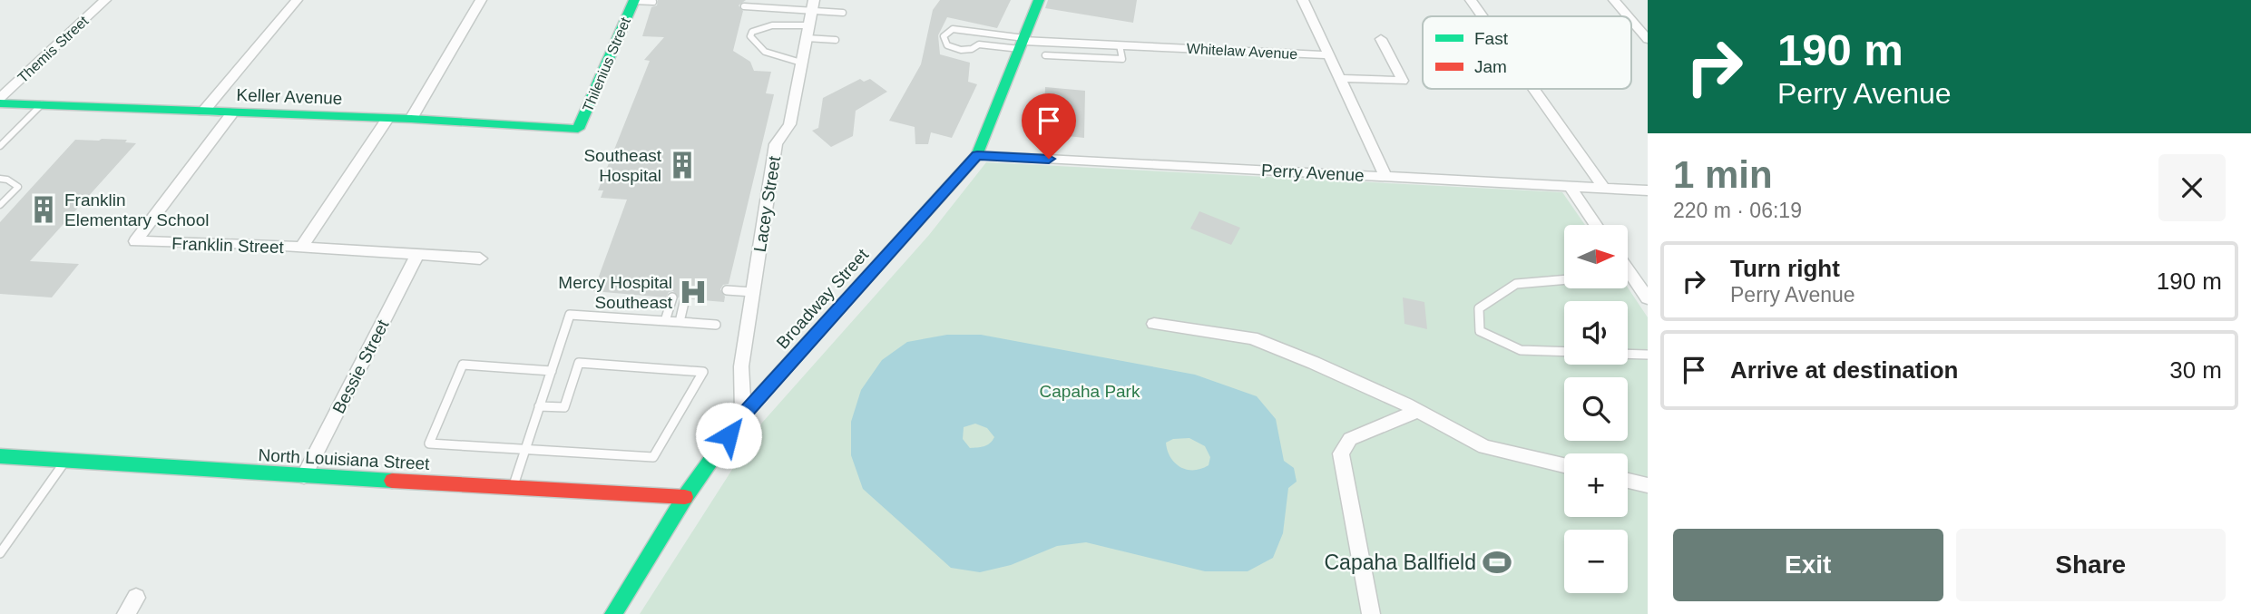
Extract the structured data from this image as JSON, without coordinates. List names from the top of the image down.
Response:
{
  "streets": {
    "street": [
      "Themis Street",
      "Whitelaw Avenue",
      "Thilenius Street",
      "Keller Avenue",
      "Perry Avenue",
      "Lacey Street",
      "Franklin Street",
      "Broadway Street",
      "Bessie Street",
      "North Louisiana Street"
    ]
  },
  "crossings": [
    ["Whitelaw Avenue", "Broadway Street"],
    ["Thilenius Street", "Keller Avenue"],
    ["Keller Avenue", "Franklin Street"],
    ["Perry Avenue", "Broadway Street"],
    ["Lacey Street", "Broadway Street"],
    ["Franklin Street", "Bessie Street"],
    ["Broadway Street", "North Louisiana Street"],
    ["Bessie Street", "North Louisiana Street"]
  ],
  "parks": ["Capaha Park"],
  "places": {
    "building": ["Southeast Hospital", "Franklin Elementary School"],
    "hospital": ["Mercy Hospital Southeast"],
    "sports": ["Capaha Ballfield"]
  },
  "legend": ["Fast", "Jam"],
  "north": "right",
  "page": {
    "turn": ["190 m", "Perry Avenue"],
    "heading": ["1 min", "220 m · 06:19"],
    "map_buttons": ["+", "−"],
    "list": [
      {
        "name": "Turn right",
        "note": "Perry Avenue",
        "value": "190 m"
      },
      {
        "name": "Arrive at destination",
        "value": "30 m"
      }
    ],
    "buttons": ["Exit", "Share"]
  }
}
